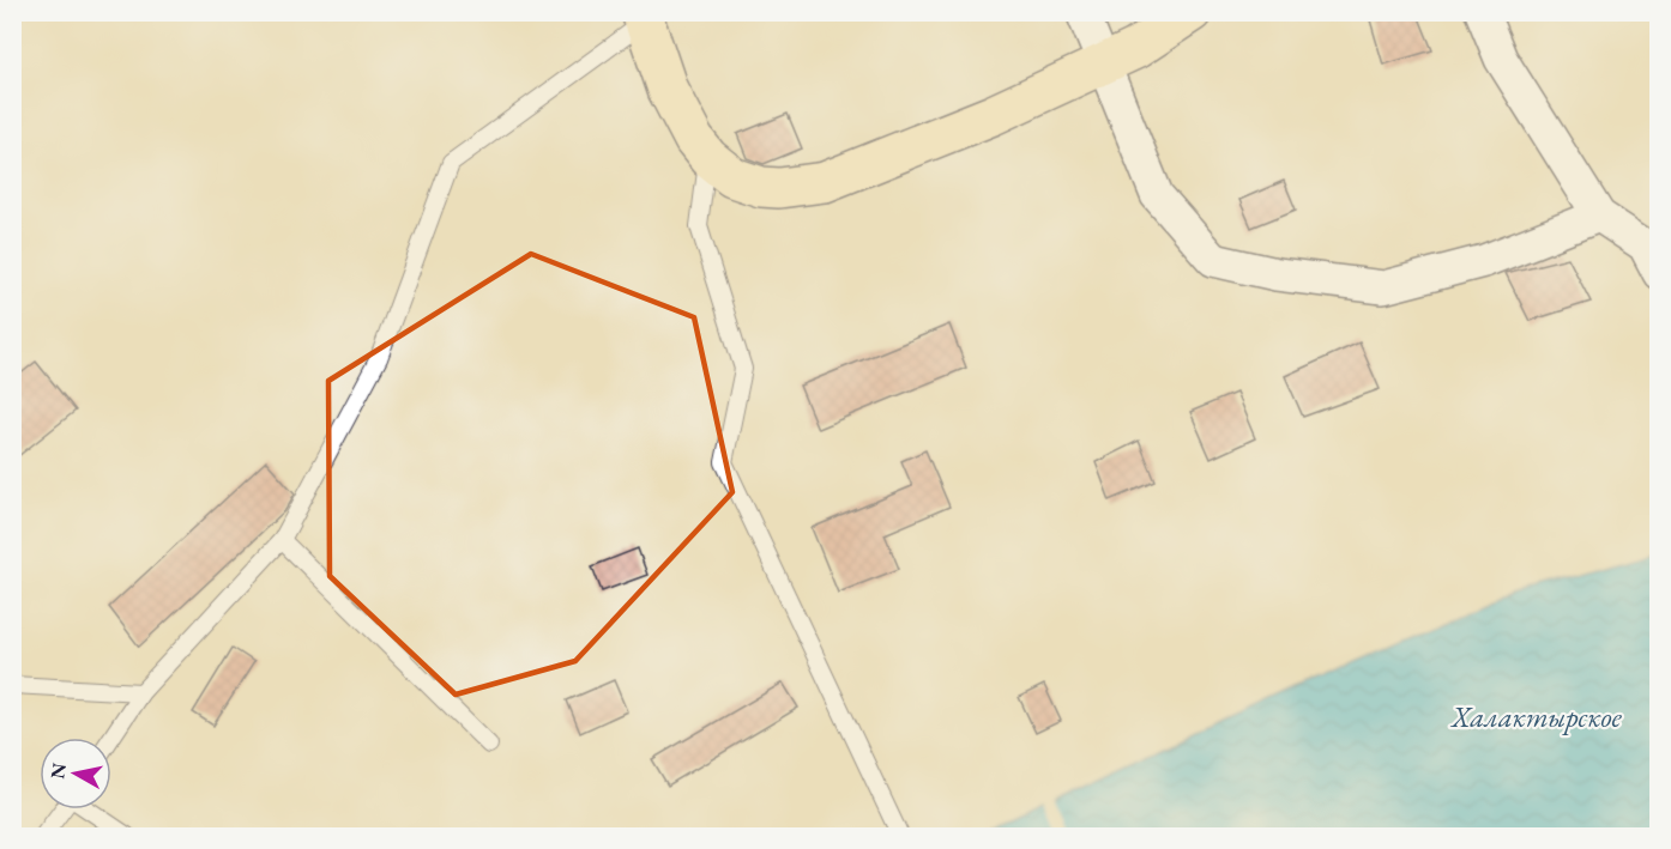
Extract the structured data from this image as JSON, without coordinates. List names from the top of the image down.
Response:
{
  "water": ["Халактырское"],
  "north": "left"
}
